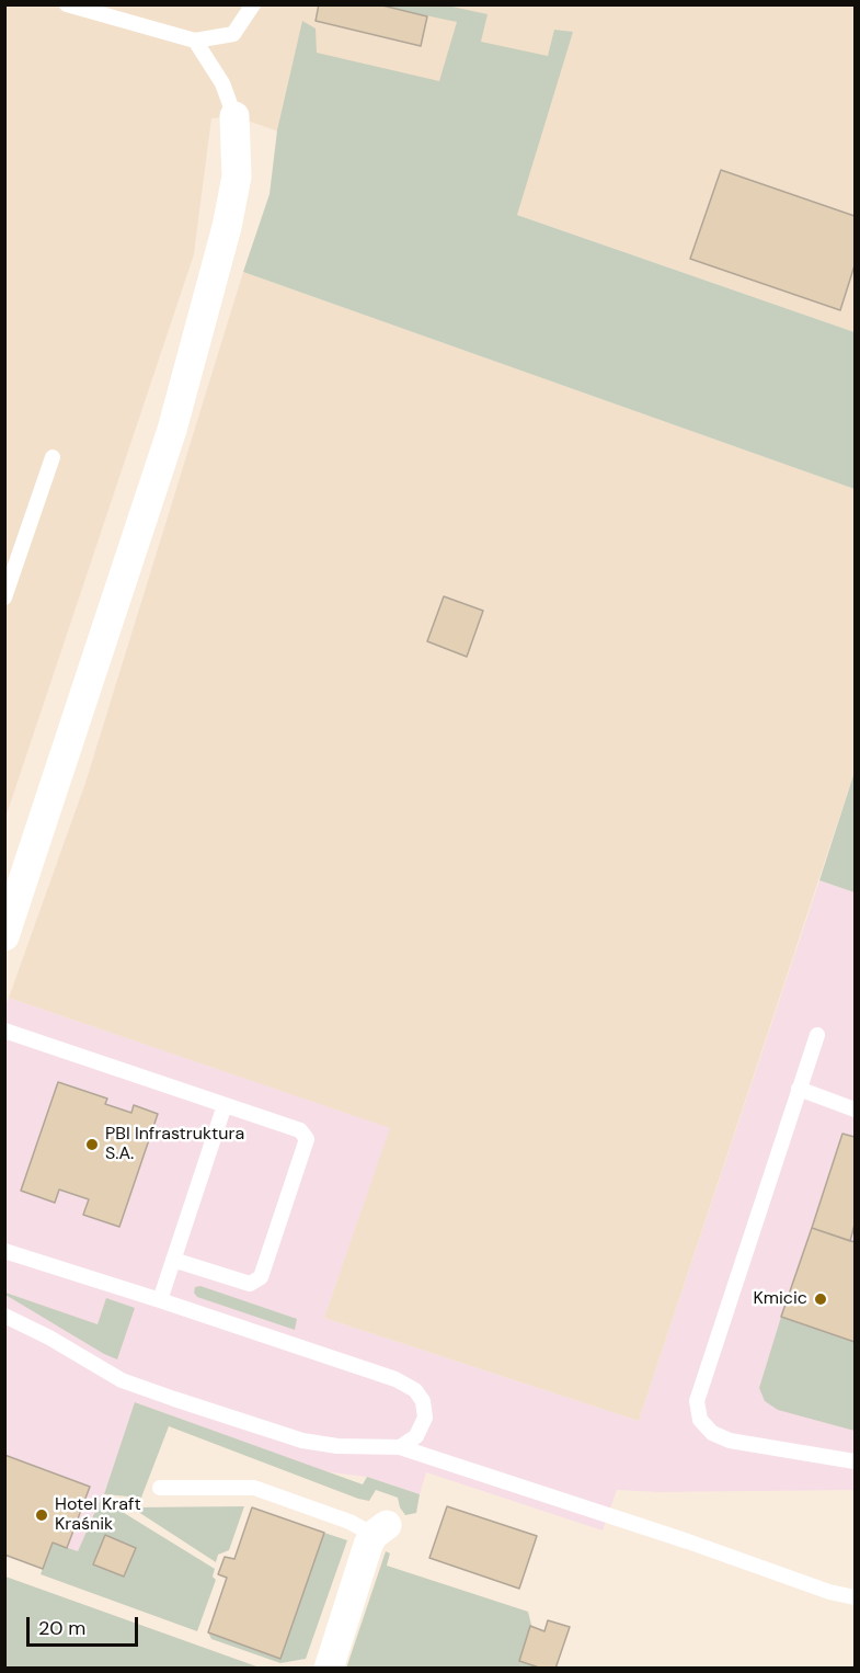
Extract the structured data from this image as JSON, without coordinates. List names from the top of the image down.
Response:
{
  "places": ["PBI Infrastruktura S.A.", "Kmicic", "Hotel Kraft Kraśnik"],
  "scale_bar": "20 m"
}
